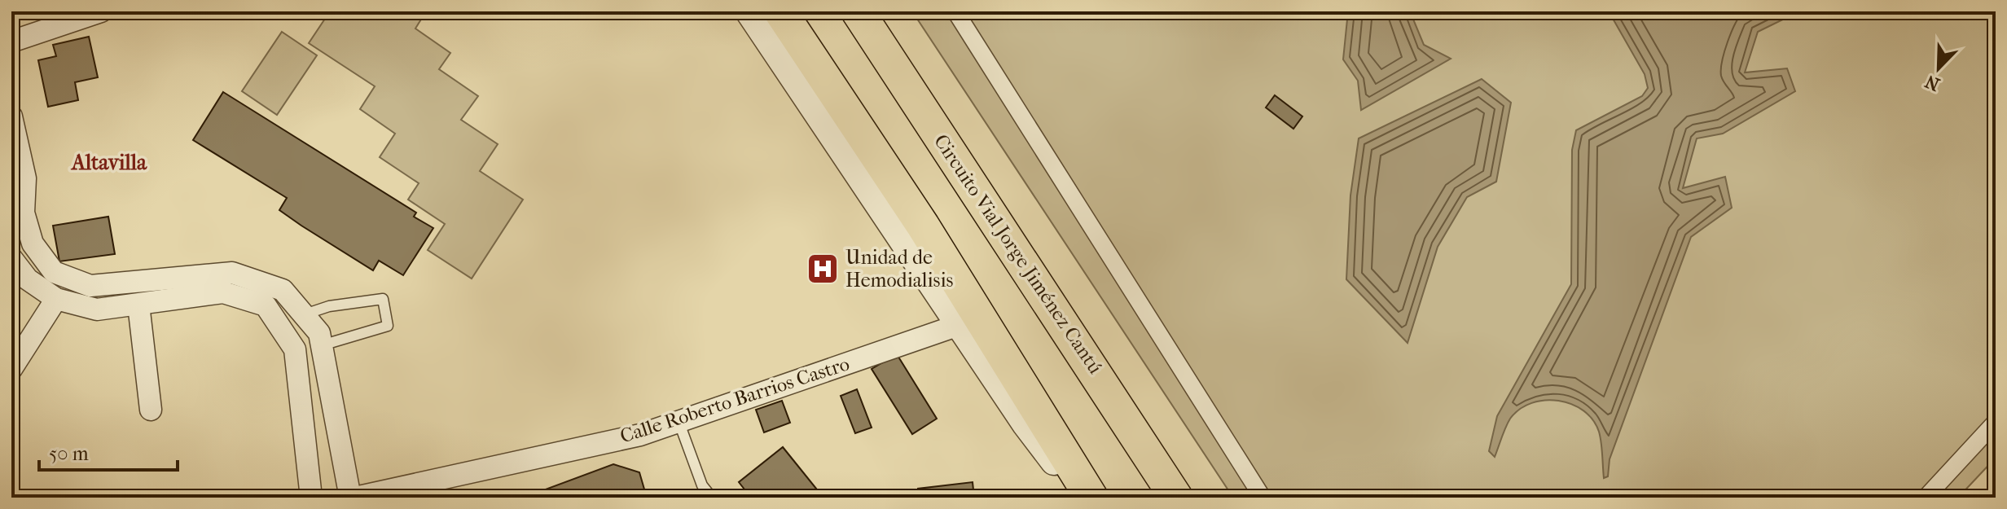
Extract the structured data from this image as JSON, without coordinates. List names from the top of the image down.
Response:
{
  "streets": {
    "main road": ["Circuito Vial Jorge Jiménez Cantú"],
    "street": ["Calle Roberto Barrios Castro"]
  },
  "districts": ["Altavilla"],
  "places": {
    "hospital": ["Unidad de Hemodialisis"]
  },
  "scale_bar": "50 m",
  "north": "bottom left"
}
